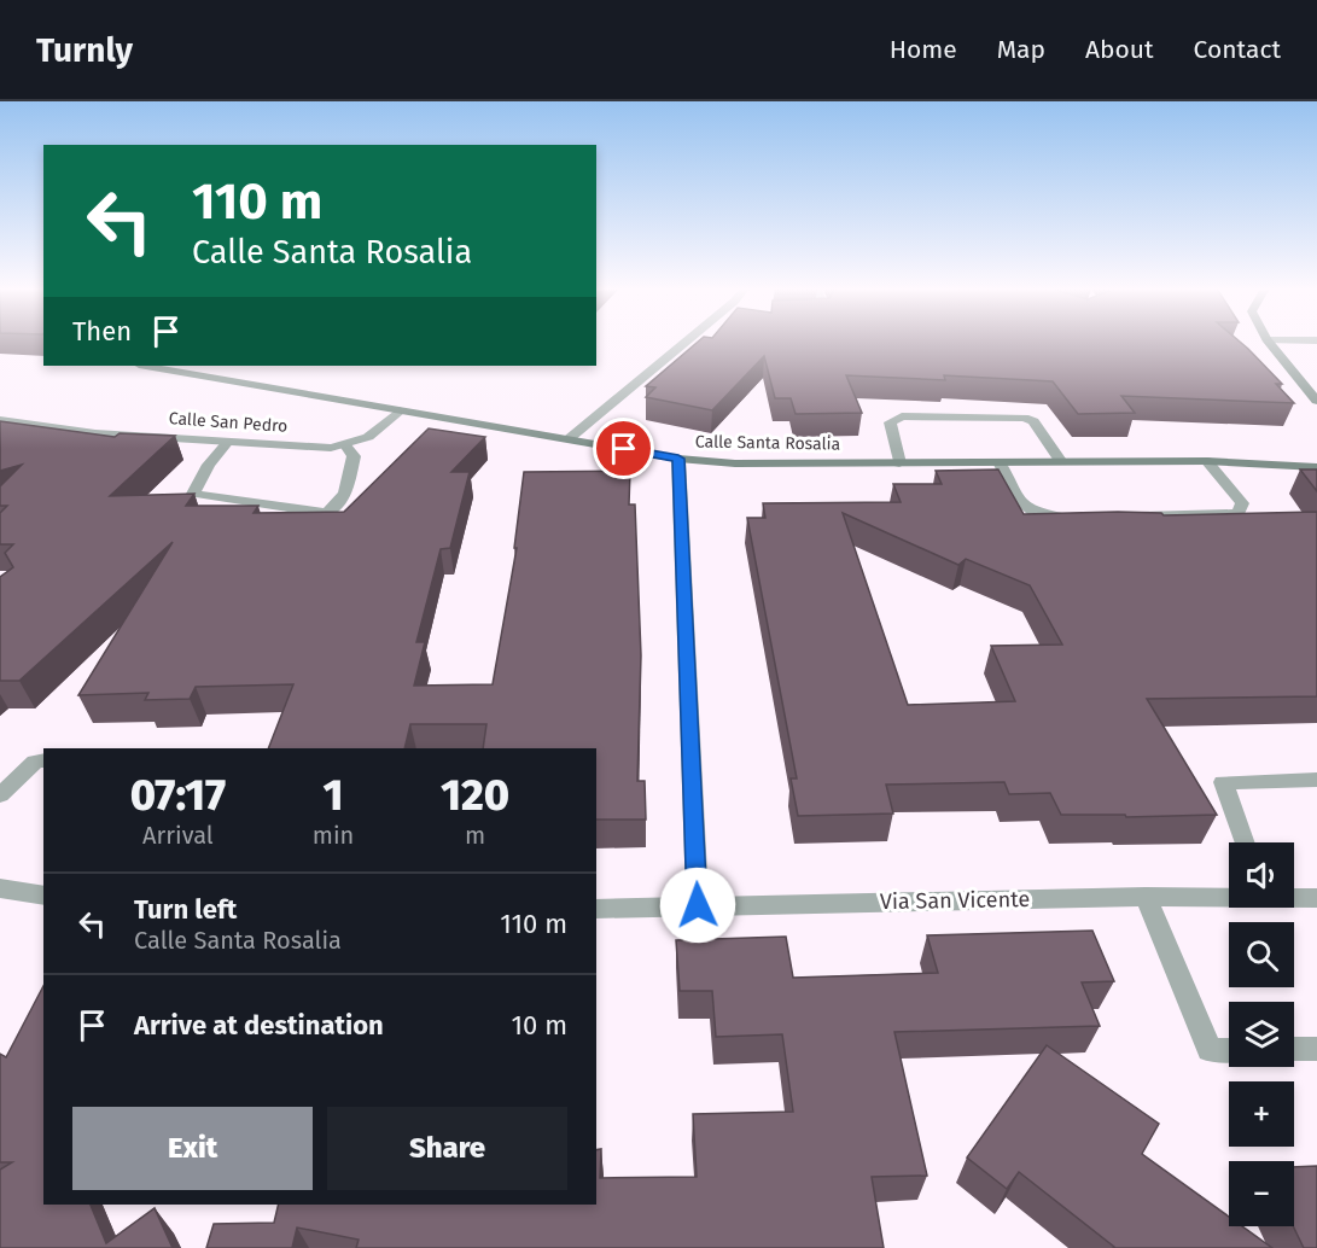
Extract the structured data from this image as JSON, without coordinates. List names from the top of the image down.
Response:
{
  "streets": {
    "street": ["Calle San Pedro", "Calle Santa Rosalia", "Via San Vicente"]
  },
  "crossings": [
    ["Calle San Pedro", "Calle Santa Rosalia"]
  ],
  "page": {
    "header": "Turnly",
    "nav": [
      "Home",
      "Map",
      "About",
      "Contact"
    ],
    "turn": ["110 m", "Calle Santa Rosalia"],
    "then": "Then",
    "eta": [
      "07:17",
      "Arrival",
      "1",
      "min",
      "120",
      "m"
    ],
    "map_buttons": ["+", "−"],
    "list": [
      {
        "name": "Turn left",
        "note": "Calle Santa Rosalia",
        "value": "110 m"
      },
      {
        "name": "Arrive at destination",
        "value": "10 m"
      }
    ],
    "buttons": ["Exit", "Share"]
  }
}
